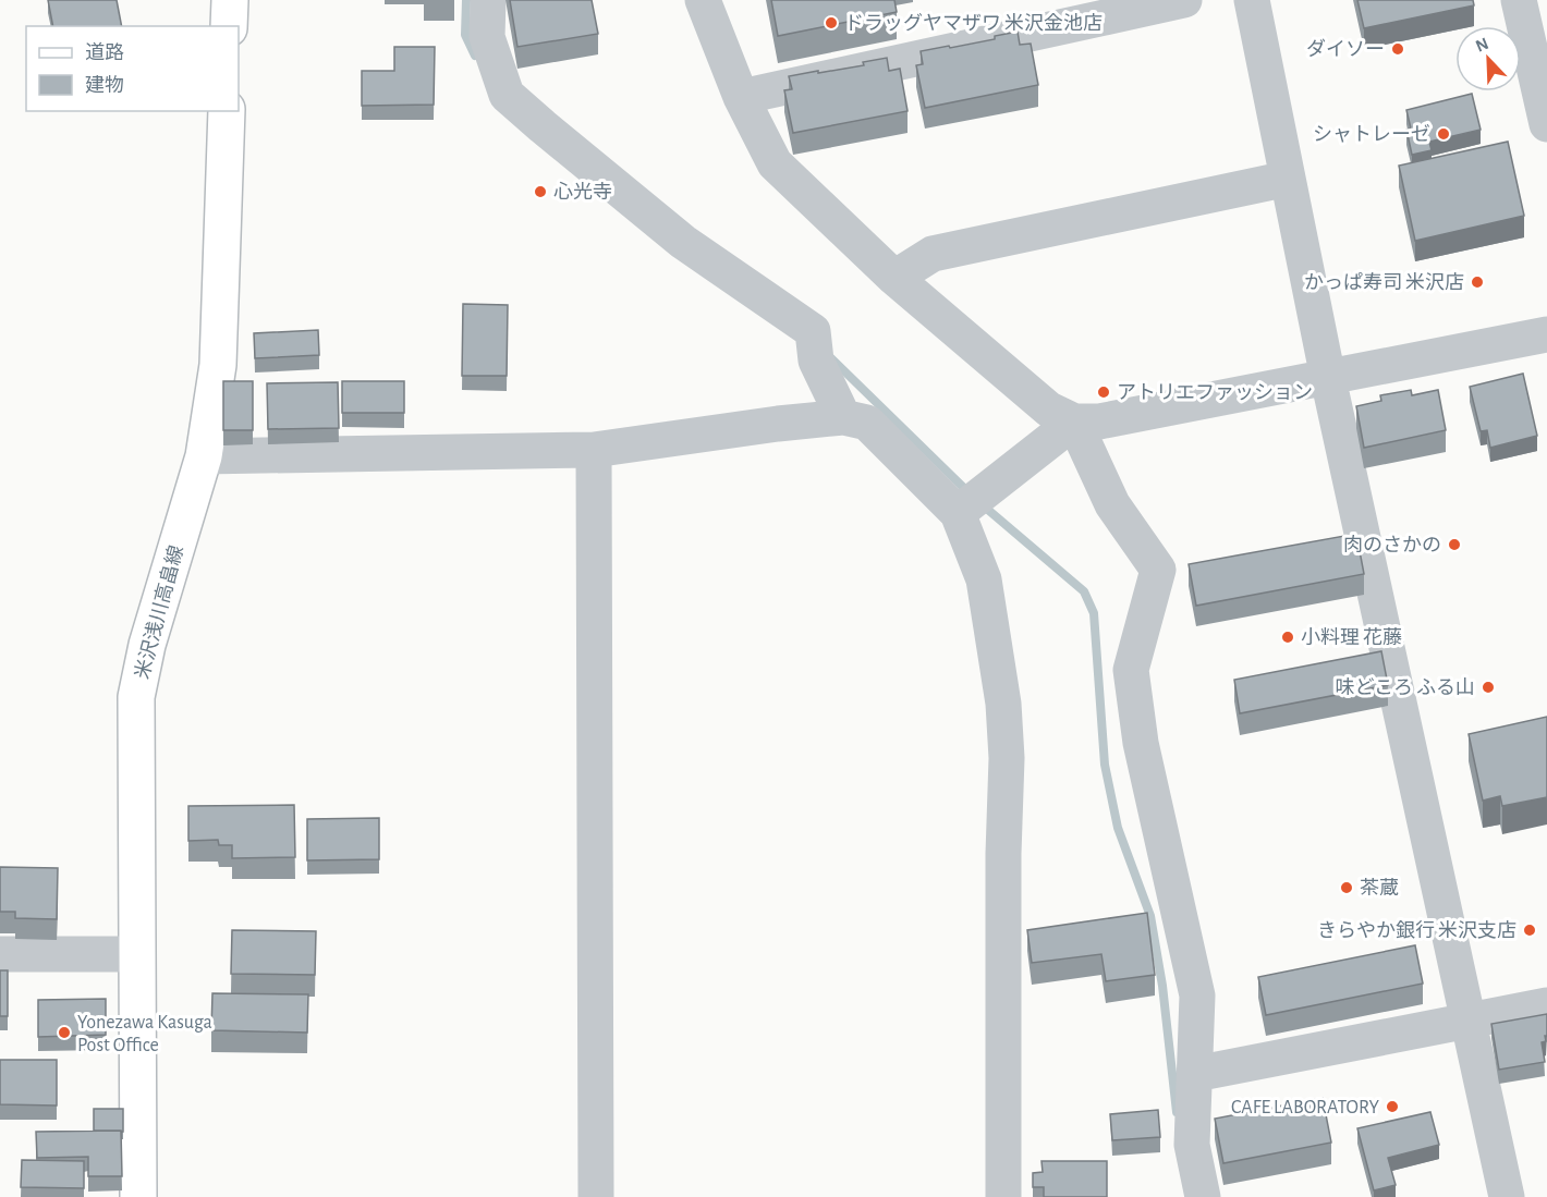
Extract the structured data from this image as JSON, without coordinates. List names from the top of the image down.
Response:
{
  "streets": {
    "main road": ["米沢浅川高畠線"]
  },
  "places": [
    "ドラッグヤマザワ 米沢金池店",
    "ダイソー",
    "シャトレーゼ",
    "心光寺",
    "かっぱ寿司 米沢店",
    "アトリエファッション",
    "肉のさかの",
    "小料理 花藤",
    "味どころ ふる山",
    "茶蔵",
    "きらやか銀行 米沢支店",
    "Yonezawa Kasuga Post Office",
    "CAFE LABORATORY"
  ],
  "legend": ["道路", "建物"],
  "north": "top left"
}
